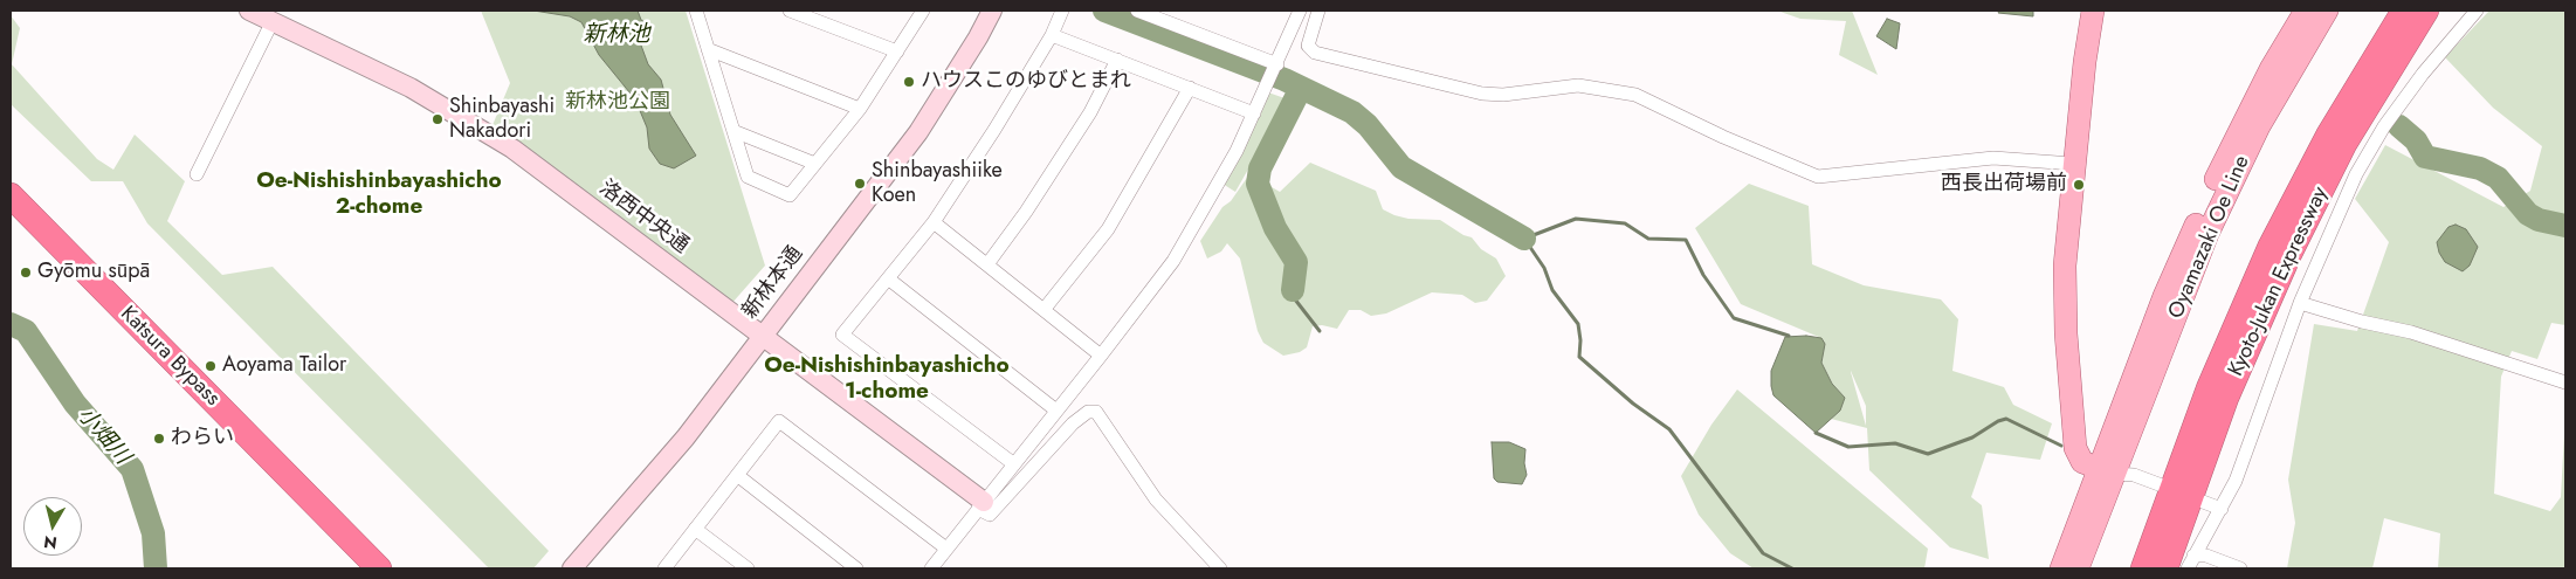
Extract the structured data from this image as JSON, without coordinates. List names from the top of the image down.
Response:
{
  "streets": {
    "highway": ["Kyoto-Jukan Expressway", "Katsura Bypass"],
    "main road": ["Oyamazaki Oe Line"],
    "street": ["洛西中央通", "新林本通"]
  },
  "crossings": [
    ["洛西中央通", "新林本通"]
  ],
  "districts": ["Oe-Nishishinbayashicho 2-chome", "Oe-Nishishinbayashicho 1-chome"],
  "water": ["新林池", "小畑川"],
  "parks": ["新林池公園"],
  "places": [
    "ハウスこのゆびとまれ",
    "Shinbayashi Nakadori",
    "Shinbayashiike Koen",
    "西長出荷場前",
    "Gyōmu sūpā",
    "Aoyama Tailor",
    "わらい"
  ],
  "north": "bottom"
}
